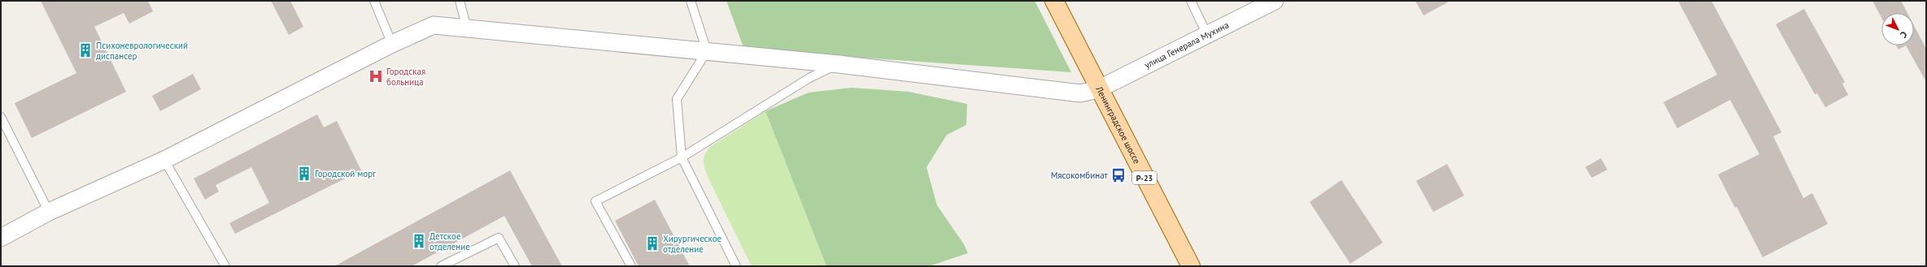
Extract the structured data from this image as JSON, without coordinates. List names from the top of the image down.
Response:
{
  "streets": {
    "main road": ["Ленинградское шоссе", "Р-23"],
    "street": ["улица Генерала Мухина"]
  },
  "crossings": [
    ["улица Генерала Мухина", "Ленинградское шоссе"]
  ],
  "places": {
    "building": [
      "Психоневрологический диспансер",
      "Городской морг",
      "Детское отделение",
      "Хирургическое отделение"
    ],
    "hospital": ["Городская больница"],
    "bus stop": ["Мясокомбинат"]
  },
  "north": "bottom right"
}
